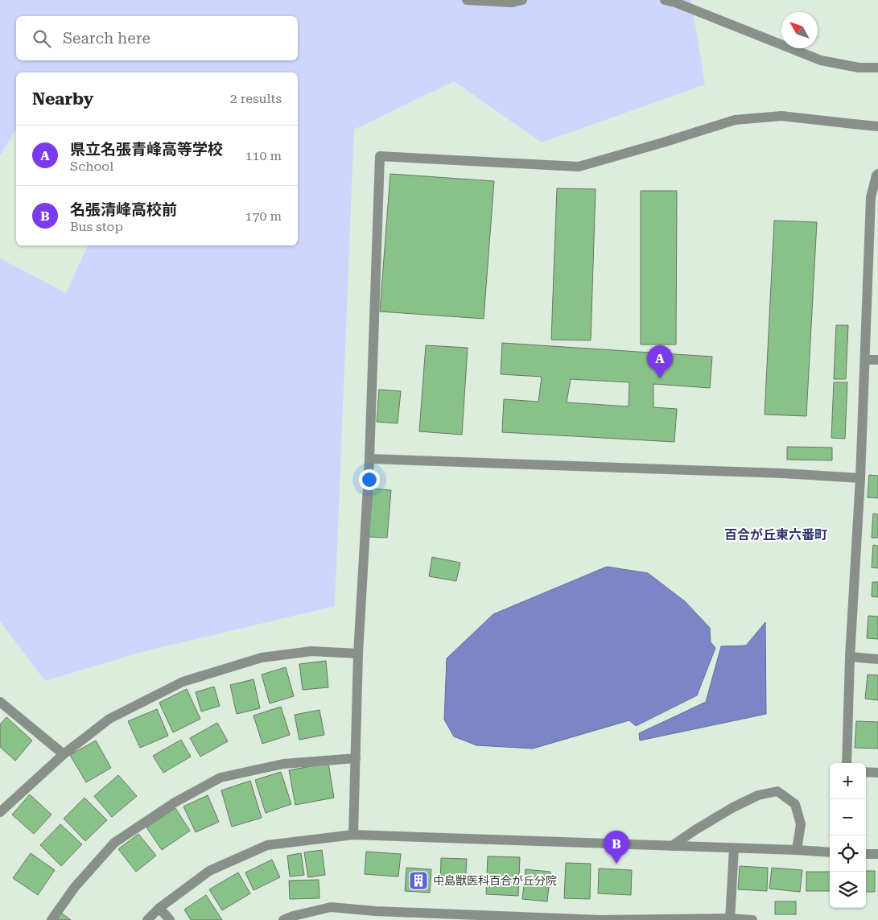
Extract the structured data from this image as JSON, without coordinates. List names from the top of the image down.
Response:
{
  "districts": ["百合が丘東六番町"],
  "places": {
    "building": ["中島獣医科百合が丘分院"]
  },
  "north": "top left",
  "page": {
    "search": "Search here",
    "heading": ["Nearby", "2 results"],
    "list": [
      {
        "mark": "A",
        "name": "県立名張青峰高等学校",
        "note": "School",
        "value": "110 m"
      },
      {
        "mark": "B",
        "name": "名張清峰高校前",
        "note": "Bus stop",
        "value": "170 m"
      }
    ],
    "pins": ["A", "B"],
    "map_buttons": ["+", "−"]
  }
}
